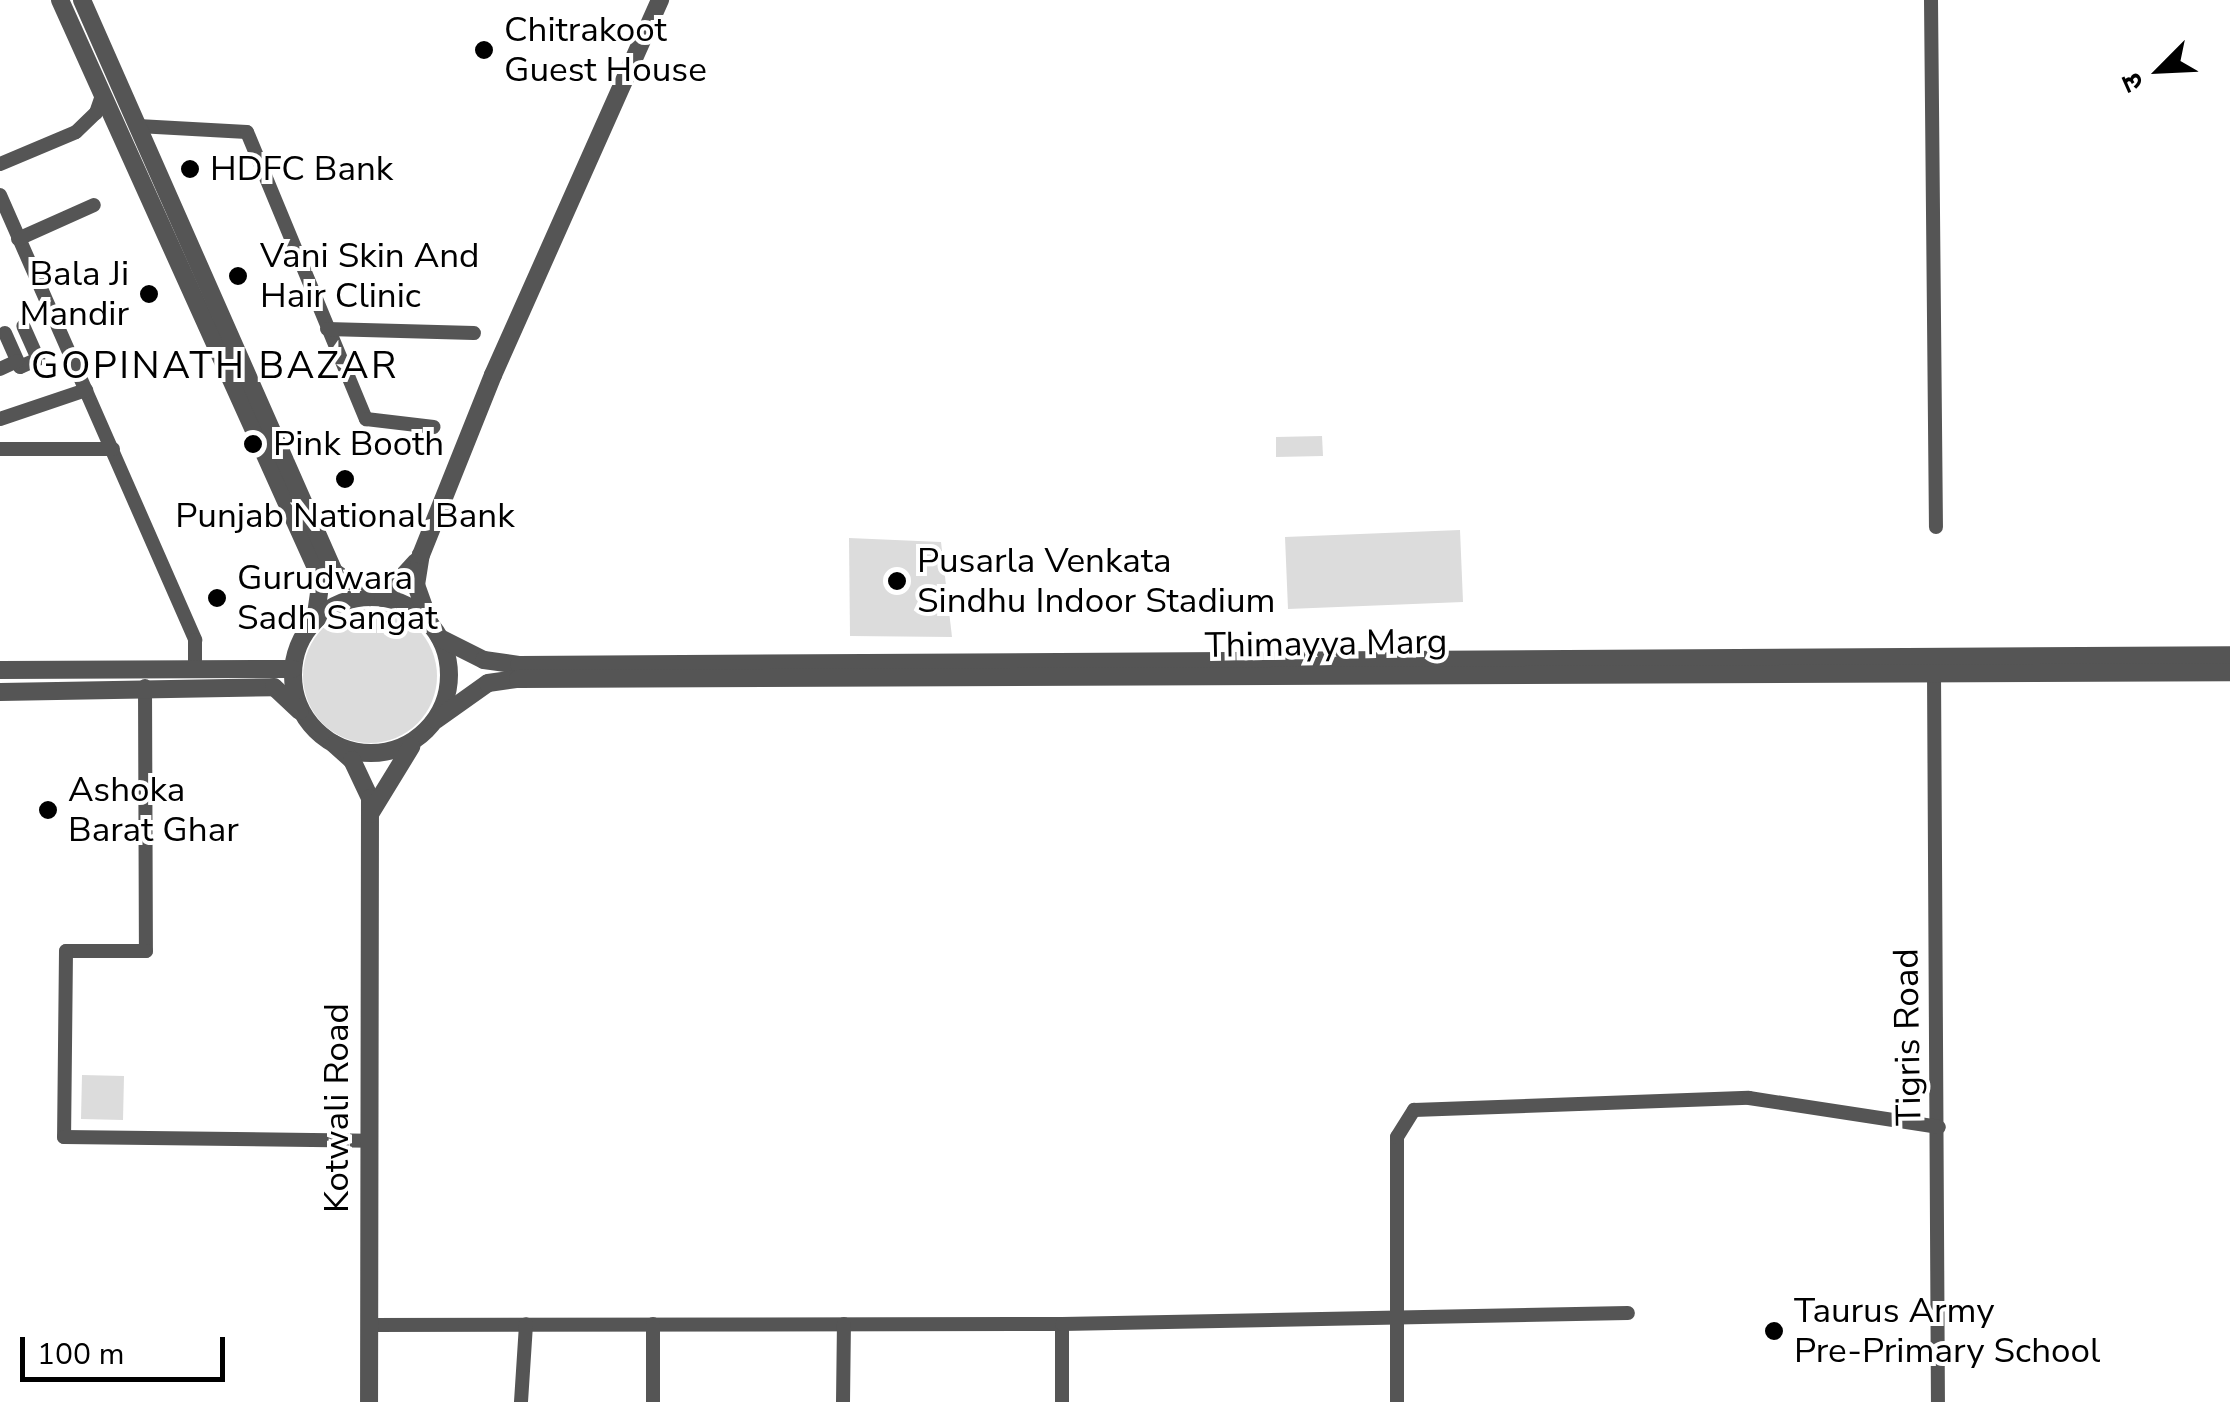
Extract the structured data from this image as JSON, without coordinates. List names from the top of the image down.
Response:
{
  "streets": {
    "street": ["Thimayya Marg", "Tigris Road", "Kotwali Road"]
  },
  "crossings": [
    ["Thimayya Marg", "Tigris Road"]
  ],
  "districts": ["GOPINATH BAZAR"],
  "places": [
    "Chitrakoot Guest House",
    "HDFC Bank",
    "Vani Skin And Hair Clinic",
    "Bala Ji Mandir",
    "Pink Booth",
    "Punjab National Bank",
    "Pusarla Venkata Sindhu Indoor Stadium",
    "Gurudwara Sadh Sangat",
    "Ashoka Barat Ghar",
    "Taurus Army Pre-Primary School"
  ],
  "scale_bar": "100 m",
  "north": "bottom left"
}
